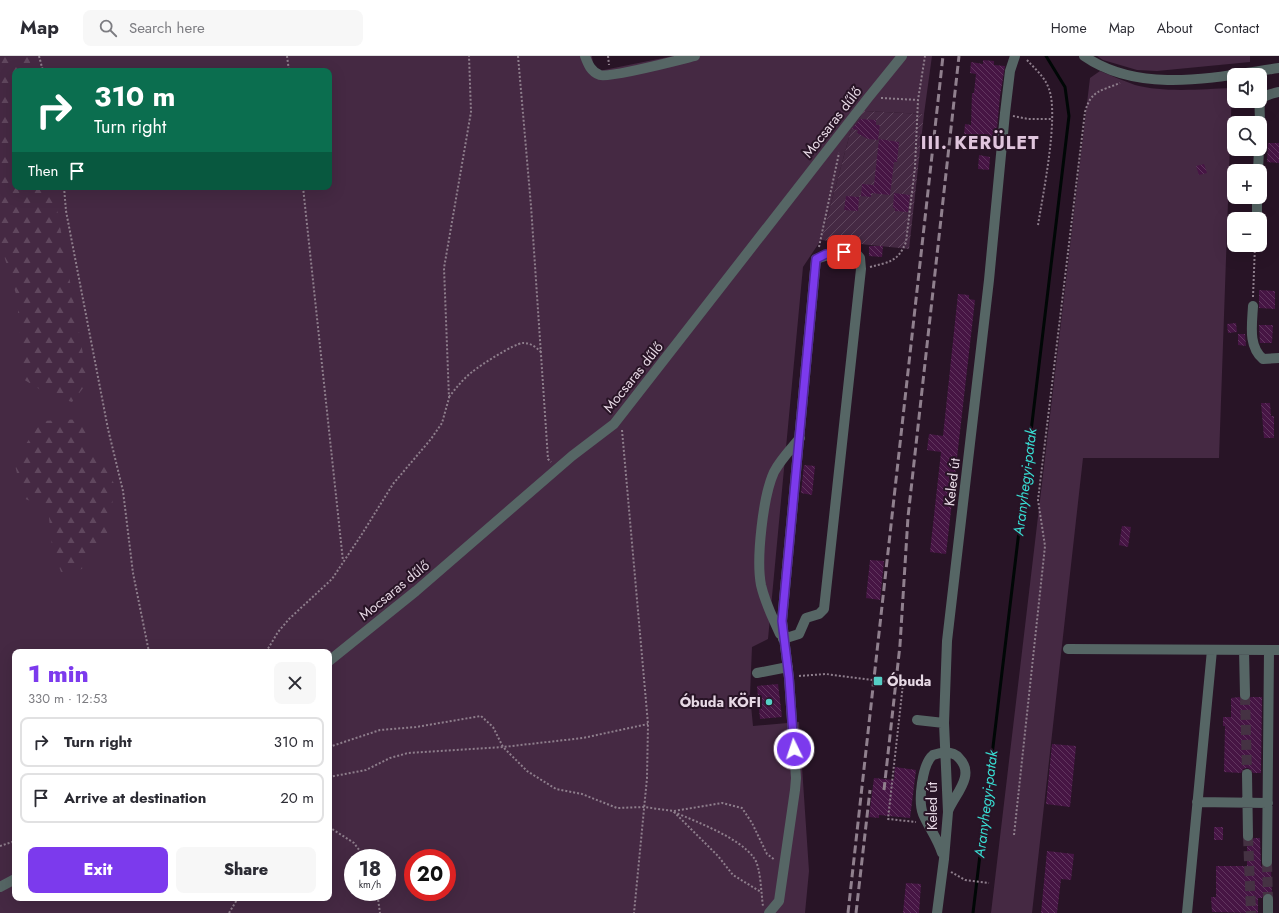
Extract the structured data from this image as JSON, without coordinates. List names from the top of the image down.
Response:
{
  "streets": {
    "street": ["Mocsaras dűlő", "Keled út"]
  },
  "districts": ["III. KERÜLET"],
  "water": ["Aranyhegyi-patak"],
  "places": {
    "transit": ["Óbuda"],
    "other": ["Óbuda KÖFI"]
  },
  "page": {
    "header": "Map",
    "search": "Search here",
    "nav": [
      "Home",
      "Map",
      "About",
      "Contact"
    ],
    "map_buttons": ["+", "−"],
    "turn": ["310 m", "Turn right"],
    "then": "Then",
    "heading": ["1 min", "330 m · 12:53"],
    "list": [
      {
        "name": "Turn right",
        "value": "310 m"
      },
      {
        "name": "Arrive at destination",
        "value": "20 m"
      }
    ],
    "buttons": ["Exit", "Share"],
    "speed": "18 km/h",
    "limit": "20"
  }
}
